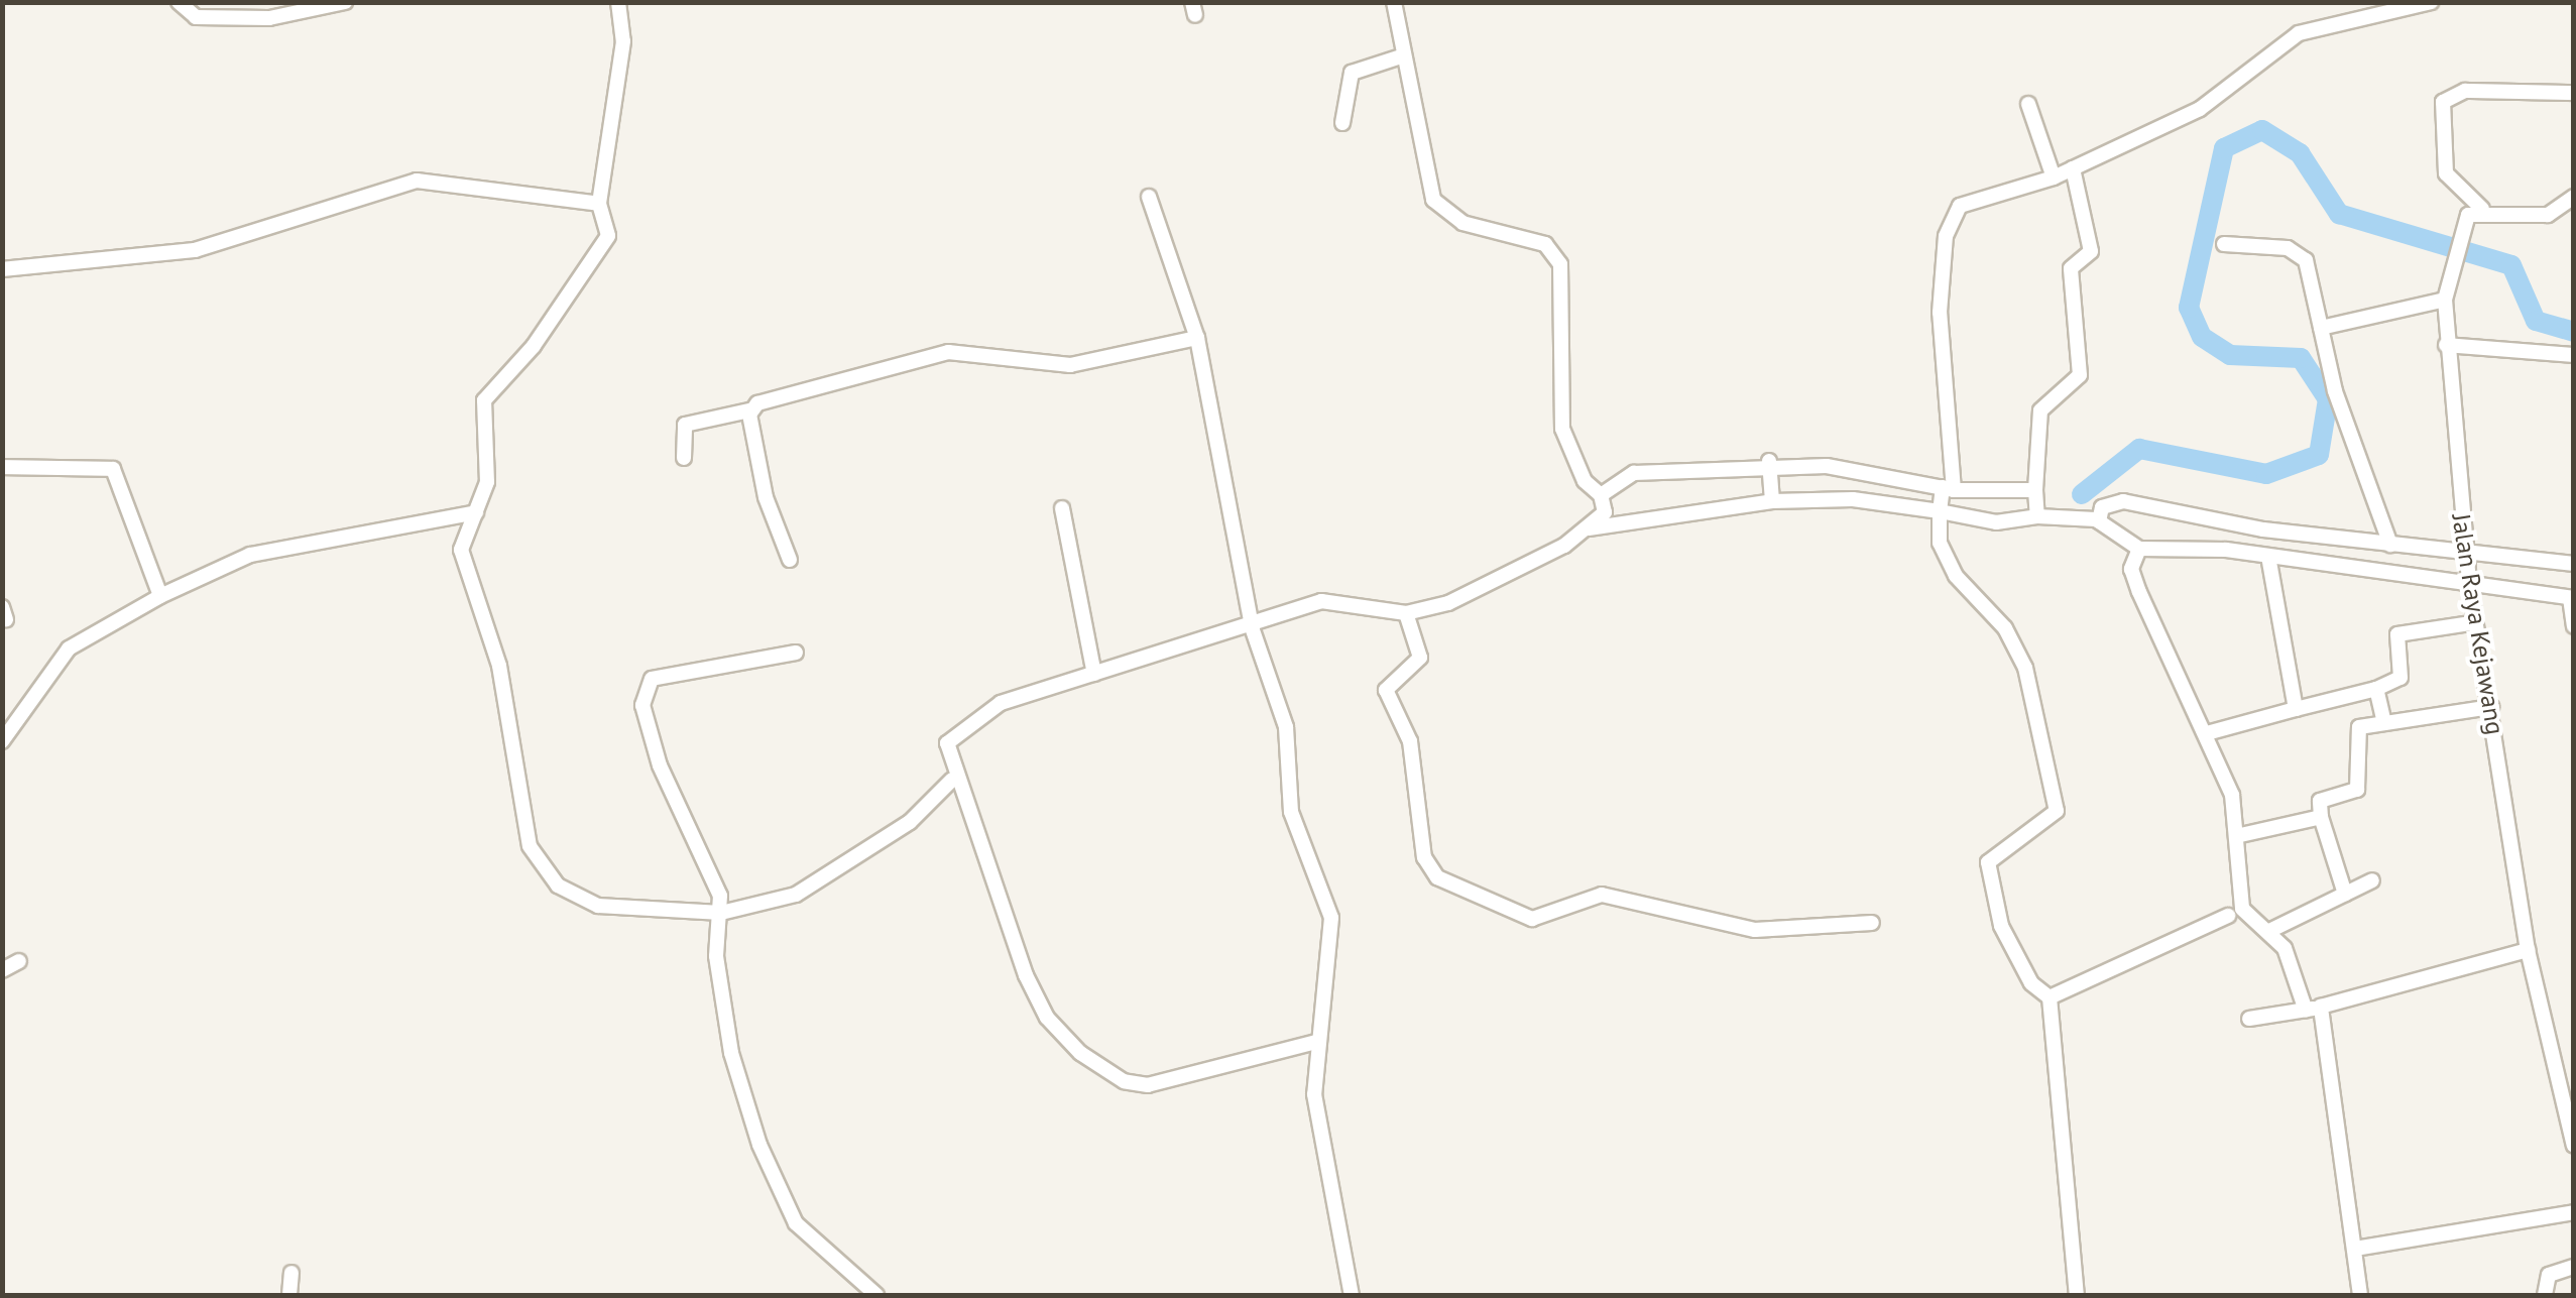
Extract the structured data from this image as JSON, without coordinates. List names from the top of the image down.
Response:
{
  "streets": {
    "street": ["Jalan Raya Kejawang"]
  }
}
